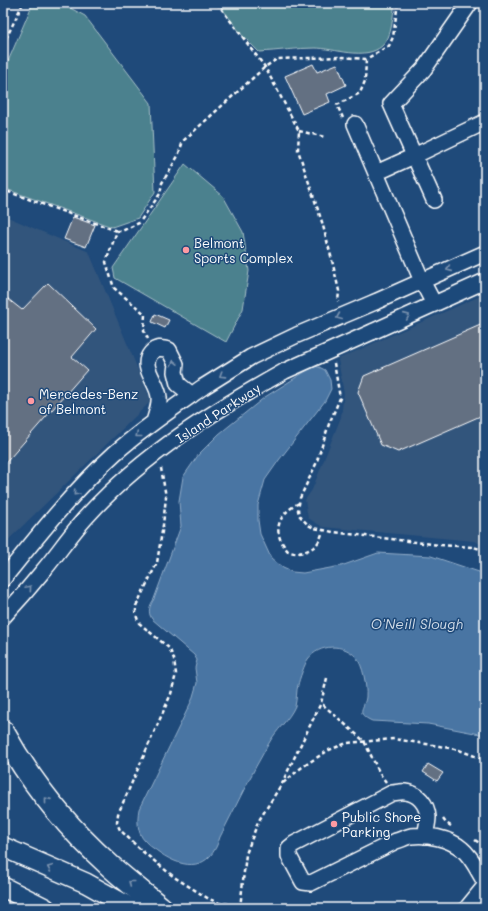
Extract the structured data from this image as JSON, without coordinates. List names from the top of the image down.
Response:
{
  "streets": {
    "street": ["Island Parkway"]
  },
  "water": ["O'Neill Slough"],
  "places": ["Belmont Sports Complex", "Mercedes-Benz of Belmont", "Public Shore Parking"]
}
